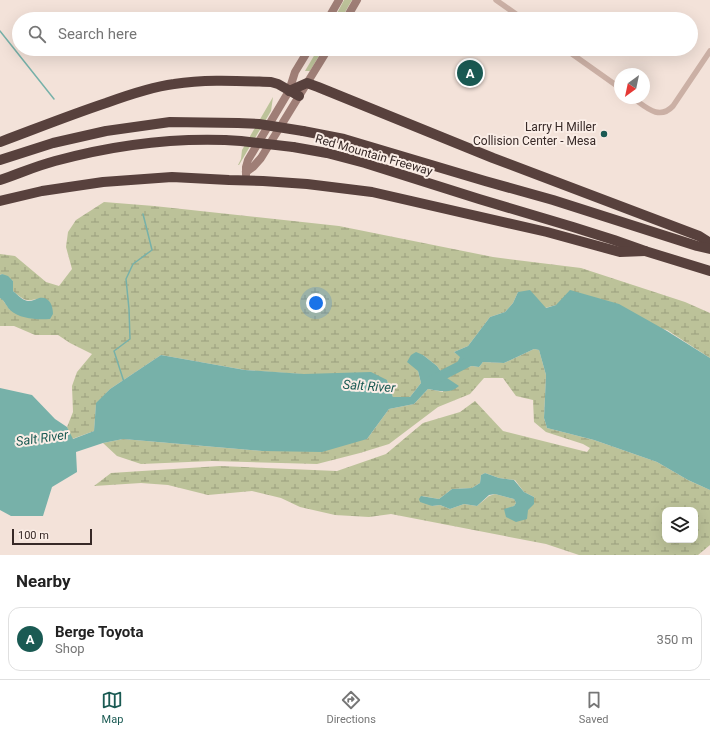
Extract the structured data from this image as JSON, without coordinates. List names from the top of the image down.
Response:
{
  "streets": {
    "highway": ["Red Mountain Freeway"]
  },
  "water": ["Salt River"],
  "places": ["Larry H Miller Collision Center - Mesa"],
  "scale_bar": "100 m",
  "north": "bottom left",
  "page": {
    "search": "Search here",
    "pins": "A",
    "scale": "100 m",
    "heading": "Nearby",
    "list": [
      {
        "mark": "A",
        "name": "Berge Toyota",
        "note": "Shop",
        "value": "350 m"
      }
    ],
    "nav": ["Map", "Directions", "Saved"]
  }
}
